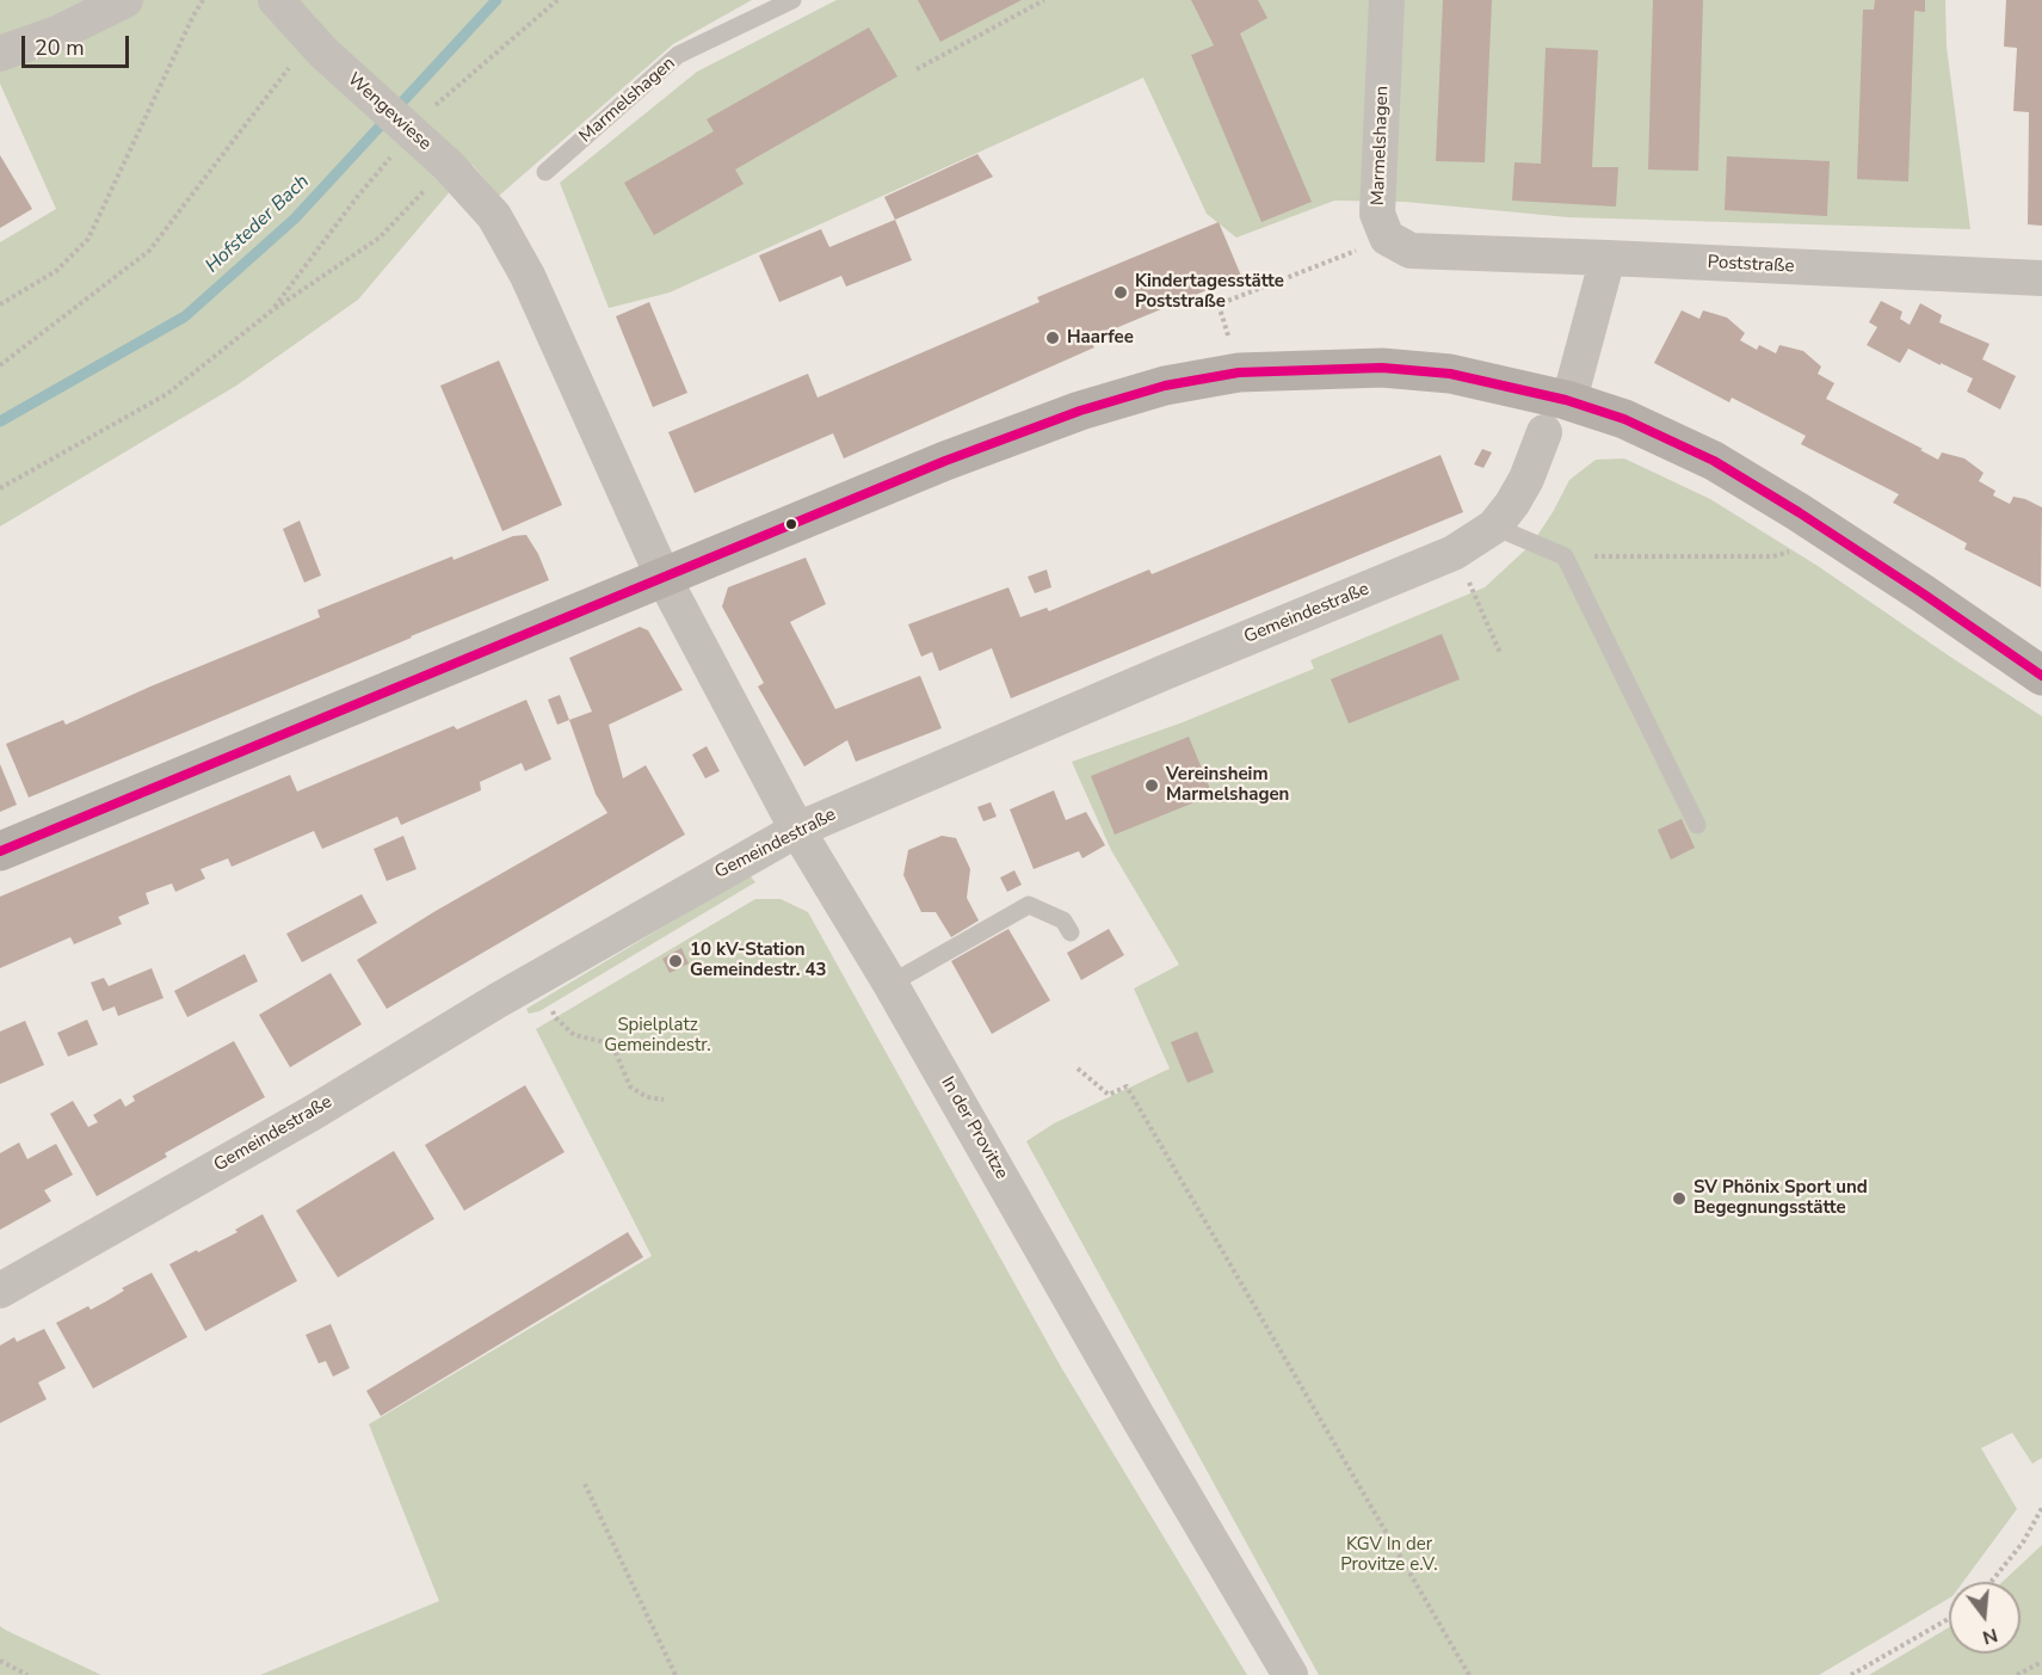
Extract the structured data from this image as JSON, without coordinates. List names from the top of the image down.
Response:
{
  "streets": {
    "street": [
      "Marmelshagen",
      "Wengewiese",
      "Poststraße",
      "Gemeindestraße",
      "In der Provitze"
    ]
  },
  "crossings": [
    ["Wengewiese", "In der Provitze"],
    ["Gemeindestraße", "In der Provitze"]
  ],
  "water": ["Hofsteder Bach"],
  "parks": ["Spielplatz Gemeindestr.", "KGV In der Provitze e.V."],
  "places": [
    "Kindertagesstätte Poststraße",
    "Haarfee",
    "Vereinsheim Marmelshagen",
    "10 kV-Station Gemeindestr. 43",
    "SV Phönix Sport und Begegnungsstätte"
  ],
  "scale_bar": "20 m",
  "north": "bottom"
}
